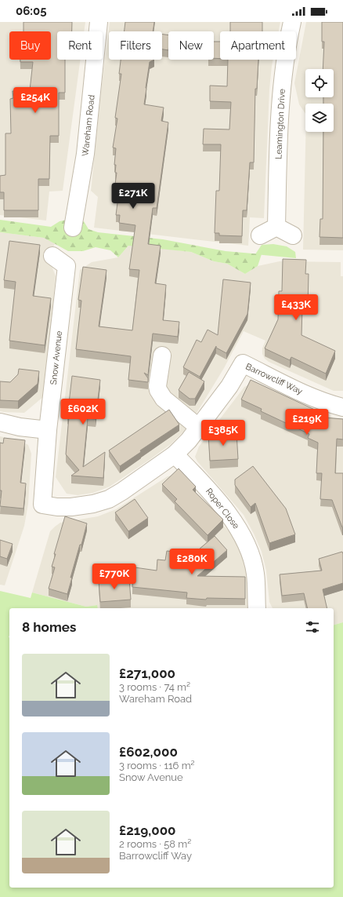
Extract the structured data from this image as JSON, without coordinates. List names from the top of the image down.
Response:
{
  "streets": {
    "street": [
      "Leamington Drive",
      "Wareham Road",
      "Snow Avenue",
      "Barrowcliff Way",
      "Roper Close"
    ]
  },
  "crossings": [
    ["Snow Avenue", "Barrowcliff Way"],
    ["Barrowcliff Way", "Roper Close"]
  ],
  "page": {
    "status": "06:05",
    "chip": [
      "Buy",
      "Rent",
      "Filters",
      "New",
      "Apartment"
    ],
    "price": [
      "£254K",
      "£271K",
      "£433K",
      "£602K",
      "£219K",
      "£385K",
      "£280K",
      "£770K"
    ],
    "heading": "8 homes",
    "list": [
      {
        "name": "£271,000",
        "note": "3 rooms · 74 m² · Wareham Road"
      },
      {
        "name": "£602,000",
        "note": "3 rooms · 116 m² · Snow Avenue"
      },
      {
        "name": "£219,000",
        "note": "2 rooms · 58 m² · Barrowcliff Way"
      }
    ]
  }
}
